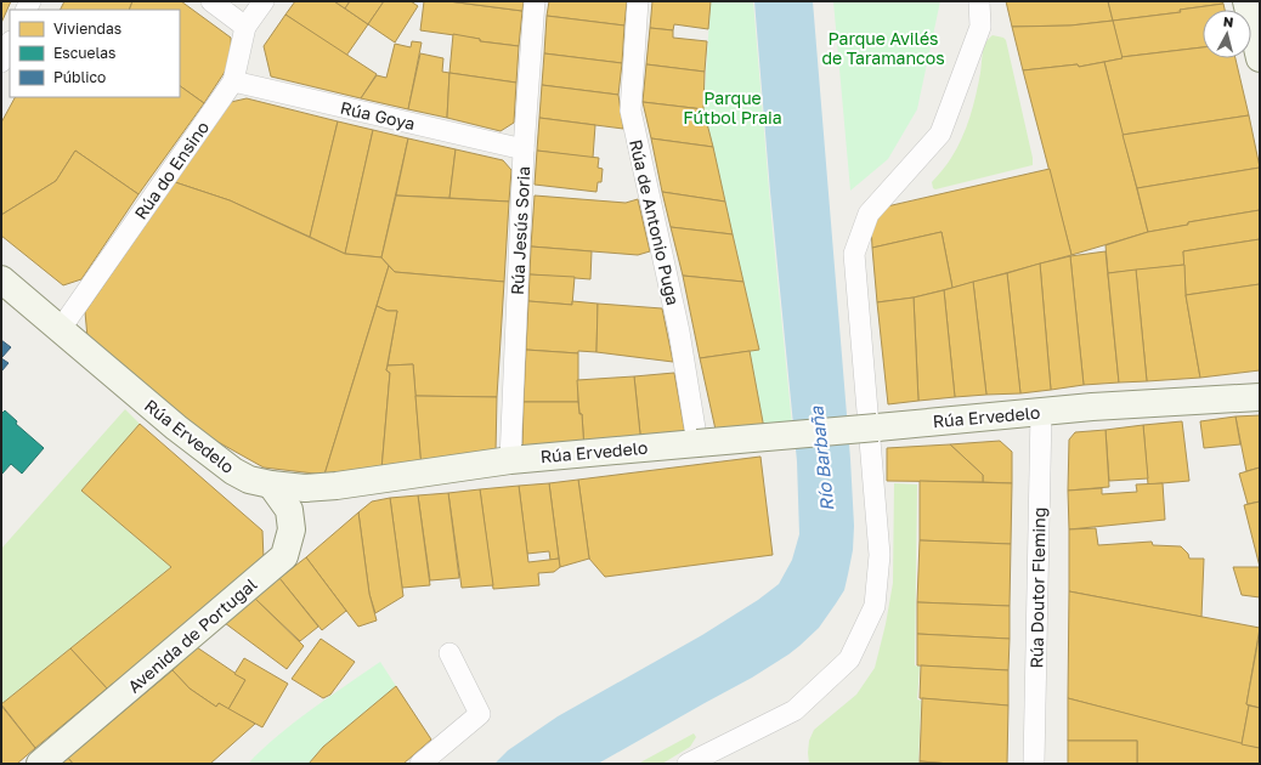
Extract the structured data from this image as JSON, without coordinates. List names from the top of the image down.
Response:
{
  "streets": {
    "street": [
      "Rúa Goya",
      "Rúa do Ensino",
      "Rúa de Antonio Puga",
      "Rúa Jesús Soria",
      "Rúa Ervedelo",
      "Rúa Doutor Fleming",
      "Avenida de Portugal"
    ]
  },
  "crossings": [
    ["Rúa Goya", "Rúa do Ensino"],
    ["Rúa Goya", "Rúa Jesús Soria"],
    ["Rúa do Ensino", "Rúa Ervedelo"],
    ["Rúa de Antonio Puga", "Rúa Ervedelo"],
    ["Rúa Jesús Soria", "Rúa Ervedelo"],
    ["Rúa Ervedelo", "Rúa Doutor Fleming"],
    ["Rúa Ervedelo", "Avenida de Portugal"]
  ],
  "water": ["Río Barbaña"],
  "parks": ["Parque Avilés de Taramancos", "Parque Fútbol Praia"],
  "legend": ["Viviendas", "Escuelas", "Público"],
  "north": "top"
}
